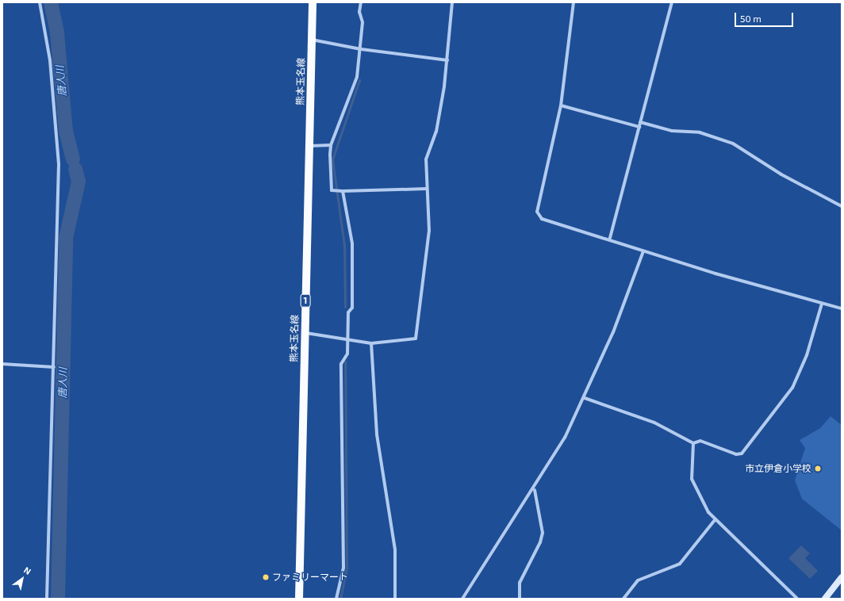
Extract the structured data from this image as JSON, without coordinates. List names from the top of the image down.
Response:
{
  "streets": {
    "main road": ["熊本玉名線", "1"]
  },
  "water": ["唐人川"],
  "places": ["市立伊倉小学校", "ファミリーマート"],
  "scale_bar": "50 m",
  "north": "top right"
}
